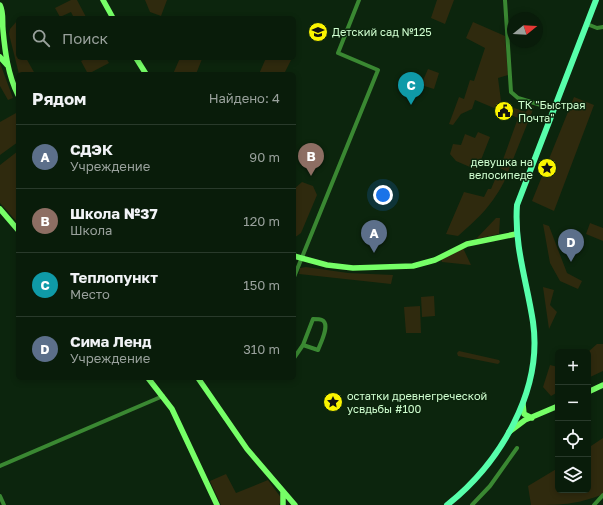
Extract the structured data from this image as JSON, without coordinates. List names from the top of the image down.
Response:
{
  "places": {
    "school or university": ["Детский сад №125"],
    "public building": ["ТК \"Быстрая Почта\""],
    "place": ["девушка на велосипеде", "остатки древнегреческой усвдьбы #100"]
  },
  "north": "right",
  "page": {
    "search": "Поиск",
    "pins": [
      "C",
      "B",
      "A",
      "D"
    ],
    "heading": ["Рядом", "Найдено: 4"],
    "list": [
      {
        "mark": "A",
        "name": "СДЭК",
        "note": "Учреждение",
        "value": "90 m"
      },
      {
        "mark": "B",
        "name": "Школа №37",
        "note": "Школа",
        "value": "120 m"
      },
      {
        "mark": "C",
        "name": "Теплопункт",
        "note": "Место",
        "value": "150 m"
      },
      {
        "mark": "D",
        "name": "Сима Ленд",
        "note": "Учреждение",
        "value": "310 m"
      }
    ],
    "map_buttons": ["+", "−"]
  }
}
